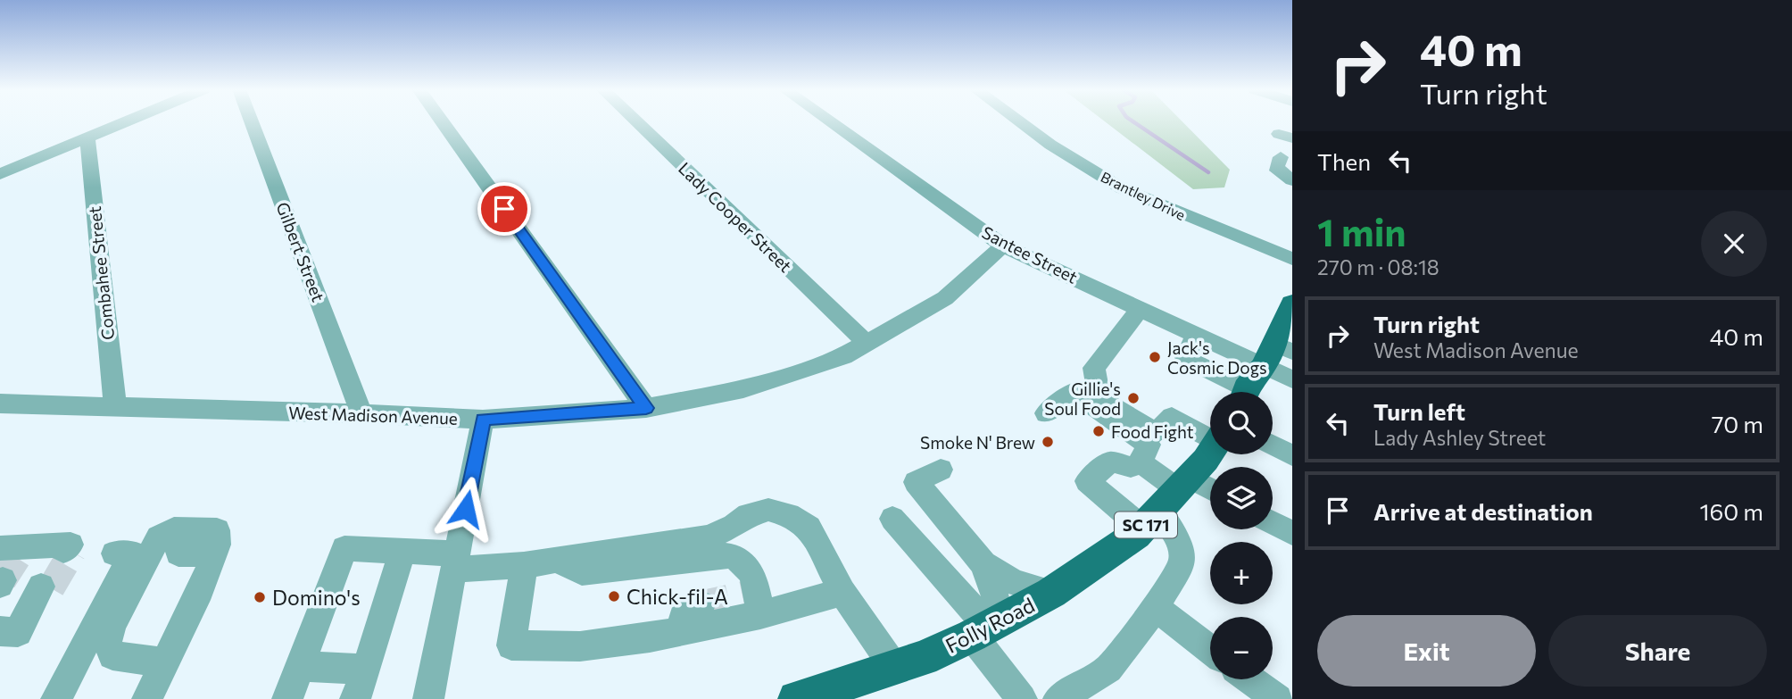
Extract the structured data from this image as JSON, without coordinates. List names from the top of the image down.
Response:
{
  "streets": {
    "main road": ["SC 171", "Folly Road"],
    "street": [
      "Brantley Drive",
      "Lady Cooper Street",
      "Gilbert Street",
      "Santee Street",
      "Combahee Street",
      "West Madison Avenue"
    ]
  },
  "crossings": [
    ["Lady Cooper Street", "West Madison Avenue"],
    ["Gilbert Street", "West Madison Avenue"],
    ["Santee Street", "West Madison Avenue"],
    ["Combahee Street", "West Madison Avenue"]
  ],
  "places": [
    "Jack's Cosmic Dogs",
    "Gillie's Soul Food",
    "Food Fight",
    "Smoke N' Brew",
    "Chick-fil-A",
    "Domino's"
  ],
  "page": {
    "turn": ["40 m", "Turn right"],
    "then": "Then",
    "heading": ["1 min", "270 m · 08:18"],
    "list": [
      {
        "name": "Turn right",
        "note": "West Madison Avenue",
        "value": "40 m"
      },
      {
        "name": "Turn left",
        "note": "Lady Ashley Street",
        "value": "70 m"
      },
      {
        "name": "Arrive at destination",
        "value": "160 m"
      }
    ],
    "map_buttons": ["+", "−"],
    "buttons": ["Exit", "Share"]
  }
}
